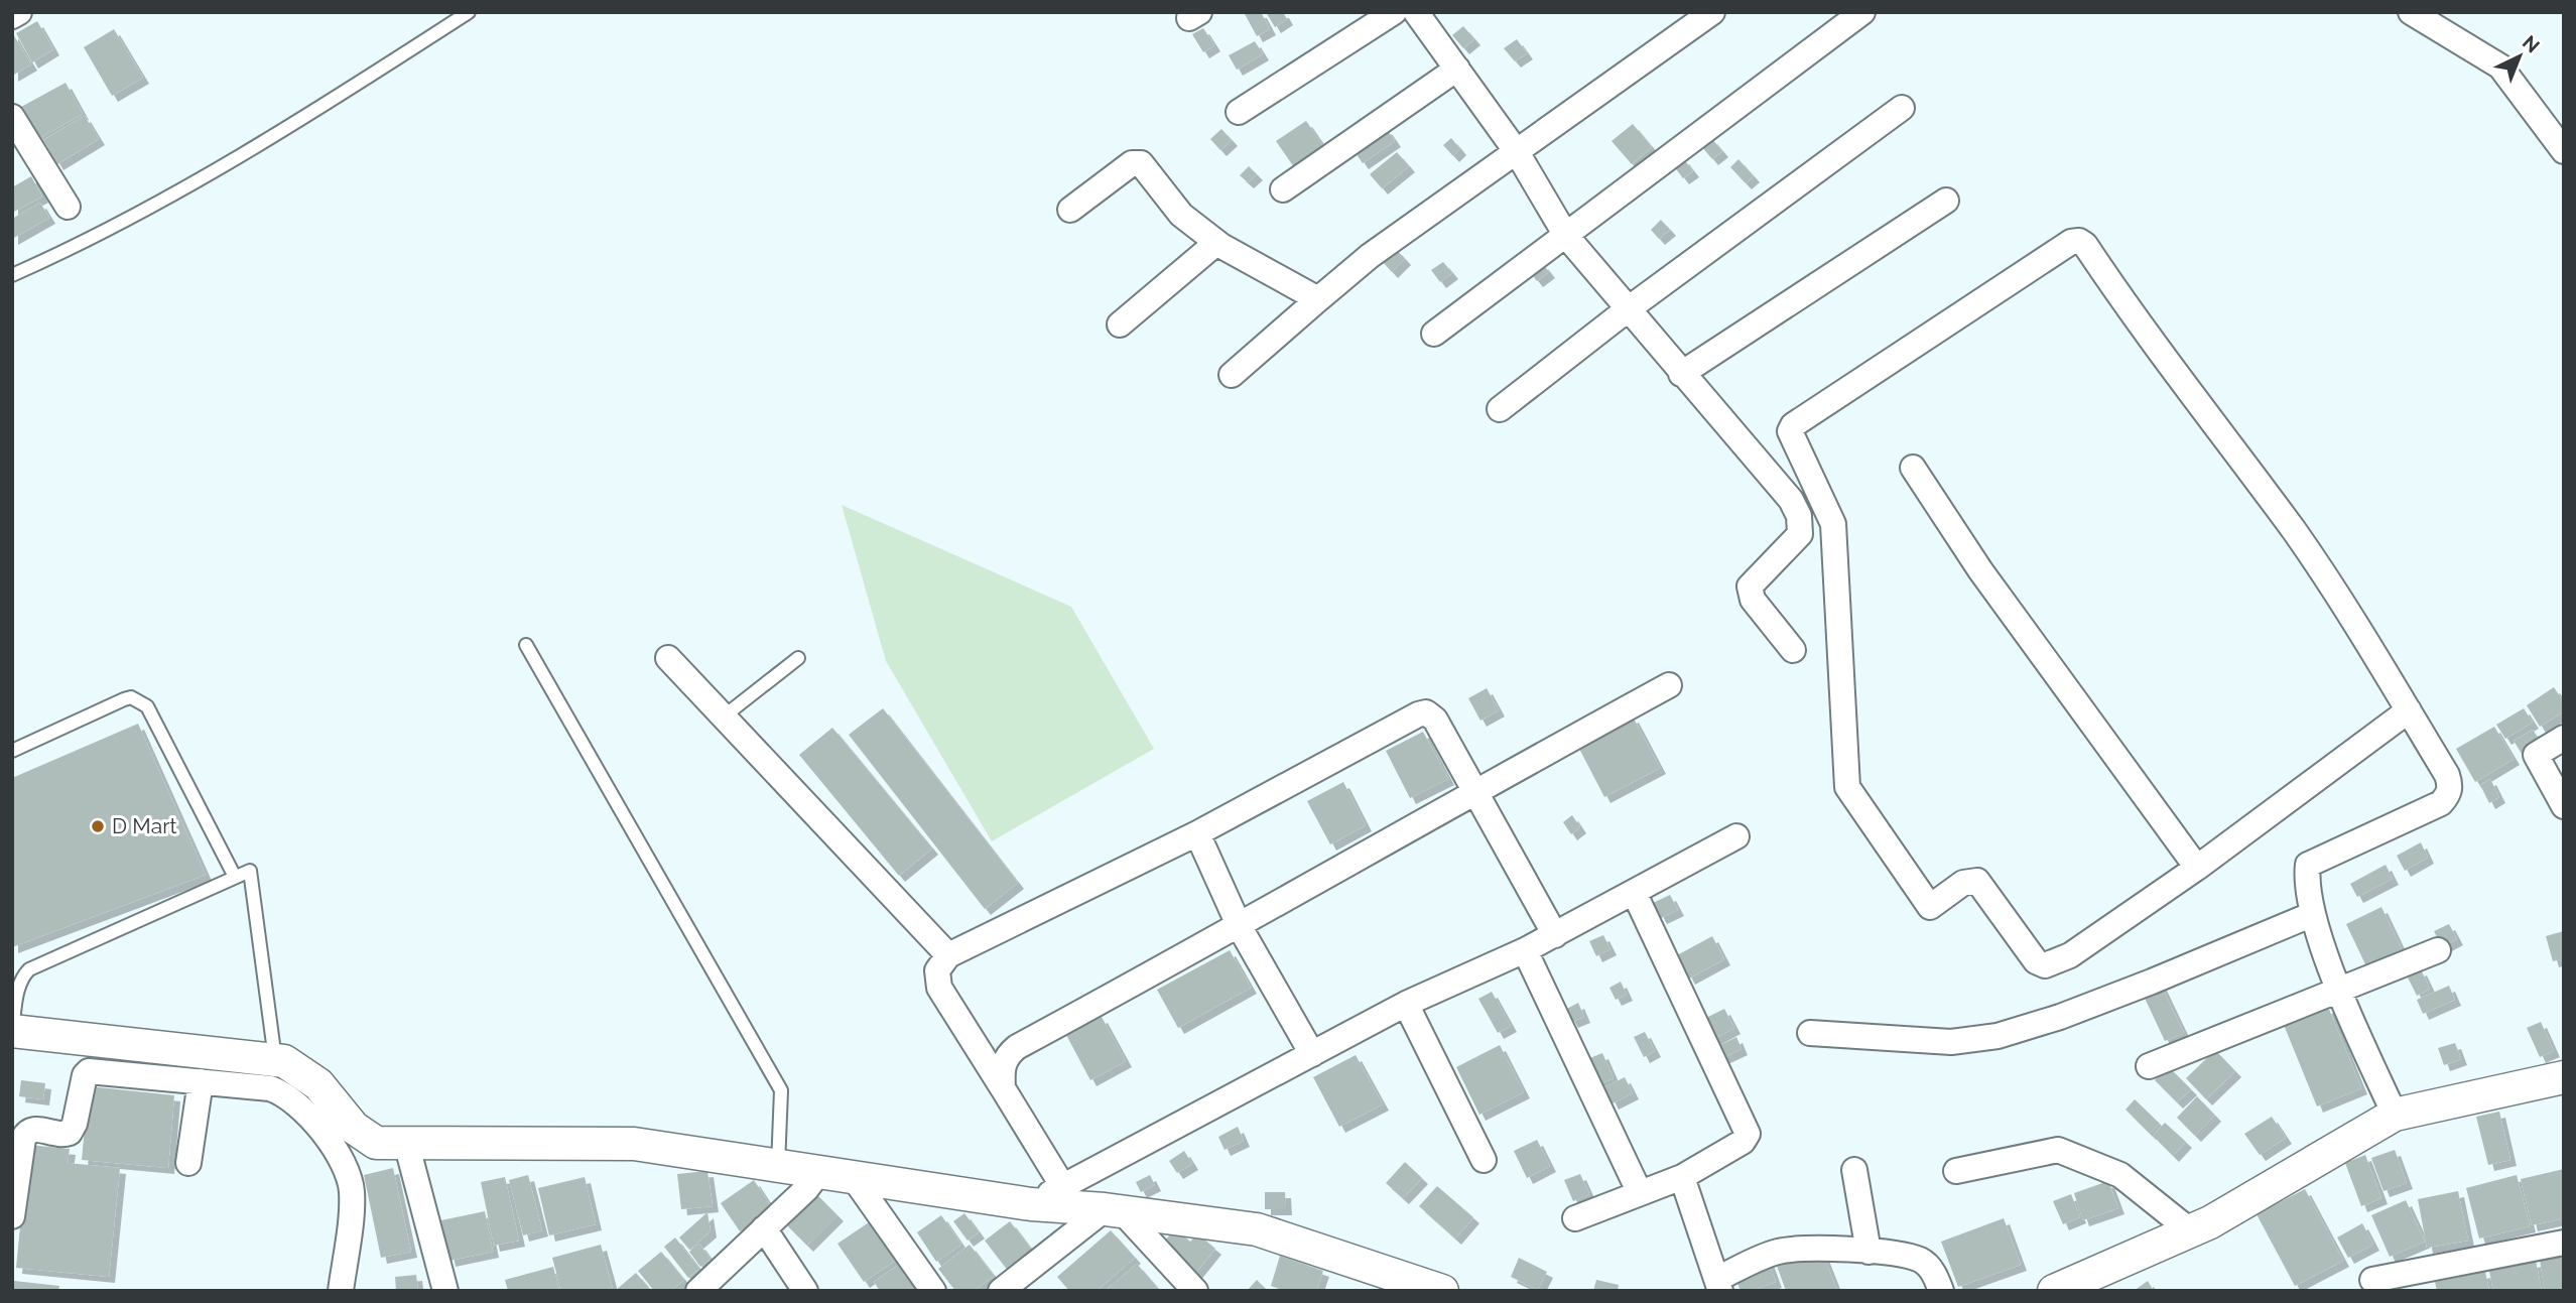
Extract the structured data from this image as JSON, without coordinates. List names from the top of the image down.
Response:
{
  "places": ["D Mart"],
  "north": "top right"
}
